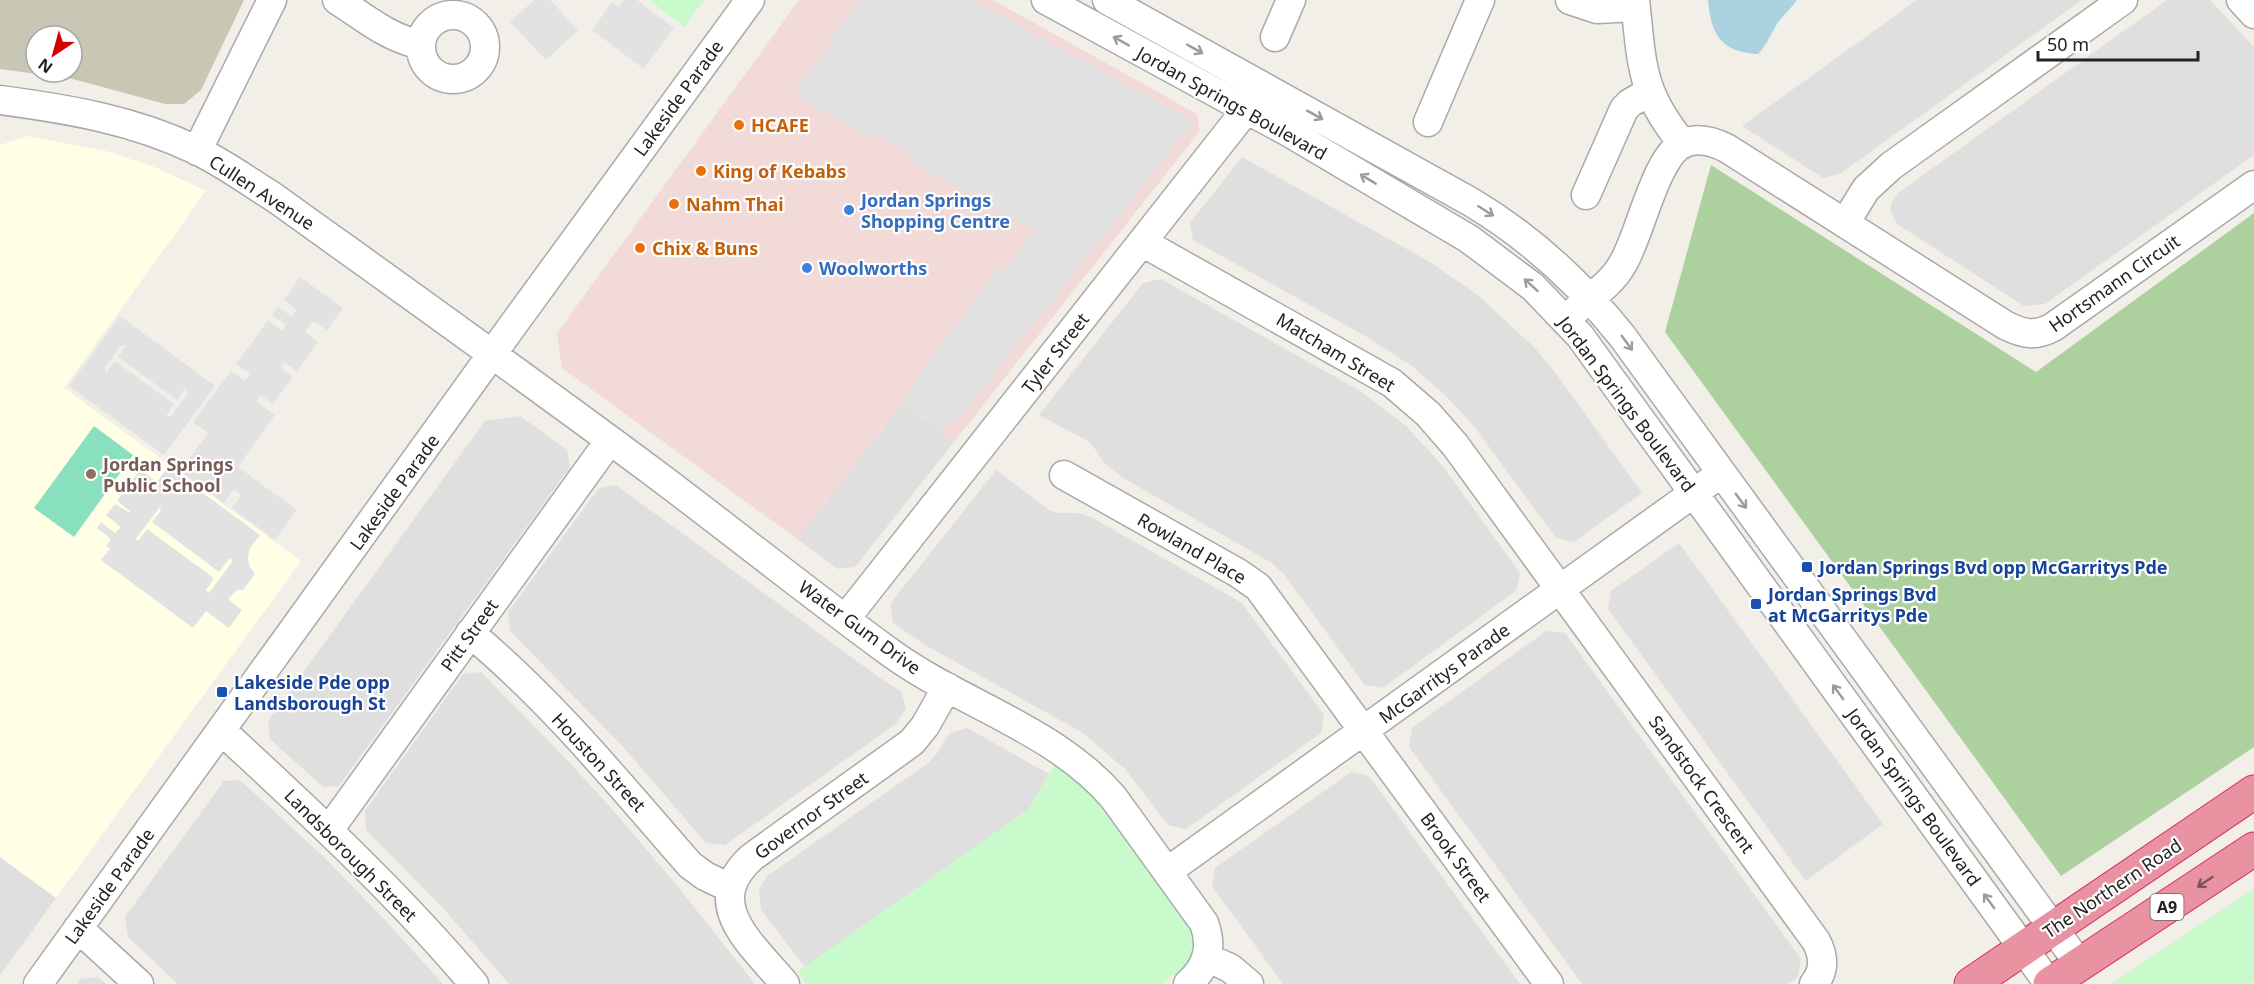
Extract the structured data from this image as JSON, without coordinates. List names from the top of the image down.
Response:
{
  "streets": {
    "highway": ["The Northern Road", "A9"],
    "street": [
      "Lakeside Parade",
      "Jordan Springs Boulevard",
      "Cullen Avenue",
      "Hortsmann Circuit",
      "Matcham Street",
      "Tyler Street",
      "Rowland Place",
      "Water Gum Drive",
      "Pitt Street",
      "McGarritys Parade",
      "Houston Street",
      "Sandstock Crescent",
      "Governor Street",
      "Landsborough Street",
      "Brook Street"
    ]
  },
  "crossings": [
    ["Lakeside Parade", "Cullen Avenue"],
    ["Lakeside Parade", "Water Gum Drive"],
    ["Lakeside Parade", "Landsborough Street"],
    ["Jordan Springs Boulevard", "Tyler Street"],
    ["Jordan Springs Boulevard", "McGarritys Parade"],
    ["Jordan Springs Boulevard", "The Northern Road"],
    ["Jordan Springs Boulevard", "A9"],
    ["Cullen Avenue", "Water Gum Drive"],
    ["Matcham Street", "Tyler Street"],
    ["Matcham Street", "McGarritys Parade"],
    ["Matcham Street", "Sandstock Crescent"],
    ["Tyler Street", "Water Gum Drive"],
    ["Rowland Place", "McGarritys Parade"],
    ["Rowland Place", "Brook Street"],
    ["Water Gum Drive", "Pitt Street"],
    ["Water Gum Drive", "McGarritys Parade"],
    ["Water Gum Drive", "Governor Street"],
    ["Pitt Street", "Houston Street"],
    ["Pitt Street", "Landsborough Street"],
    ["McGarritys Parade", "Sandstock Crescent"],
    ["McGarritys Parade", "Brook Street"],
    ["Houston Street", "Governor Street"]
  ],
  "places": {
    "other": [
      "HCAFE",
      "King of Kebabs",
      "Nahm Thai",
      "Jordan Springs Shopping Centre",
      "Chix & Buns",
      "Woolworths",
      "Jordan Springs Public School"
    ],
    "transit": ["Jordan Springs Bvd opp McGarritys Pde", "Jordan Springs Bvd at McGarritys Pde", "Lakeside Pde opp Landsborough St"]
  },
  "scale_bar": "50 m",
  "north": "bottom left"
}
